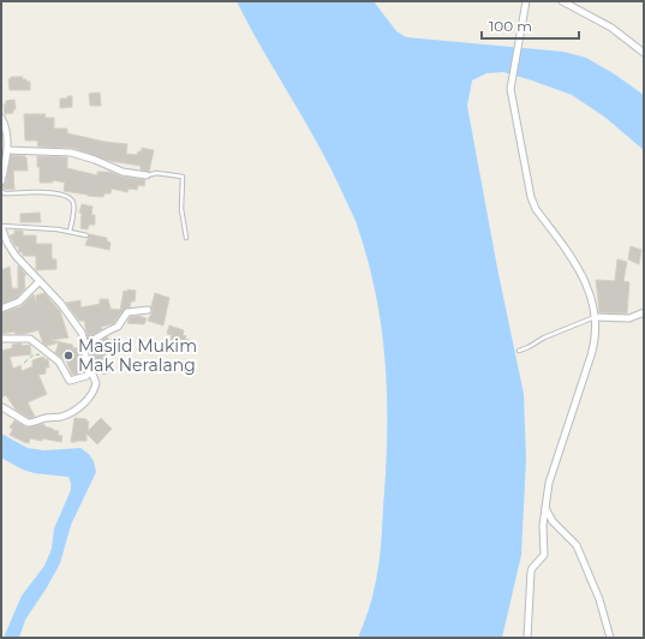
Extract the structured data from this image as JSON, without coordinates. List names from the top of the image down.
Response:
{
  "places": ["Masjid Mukim Mak Neralang"],
  "scale_bar": "100 m"
}
